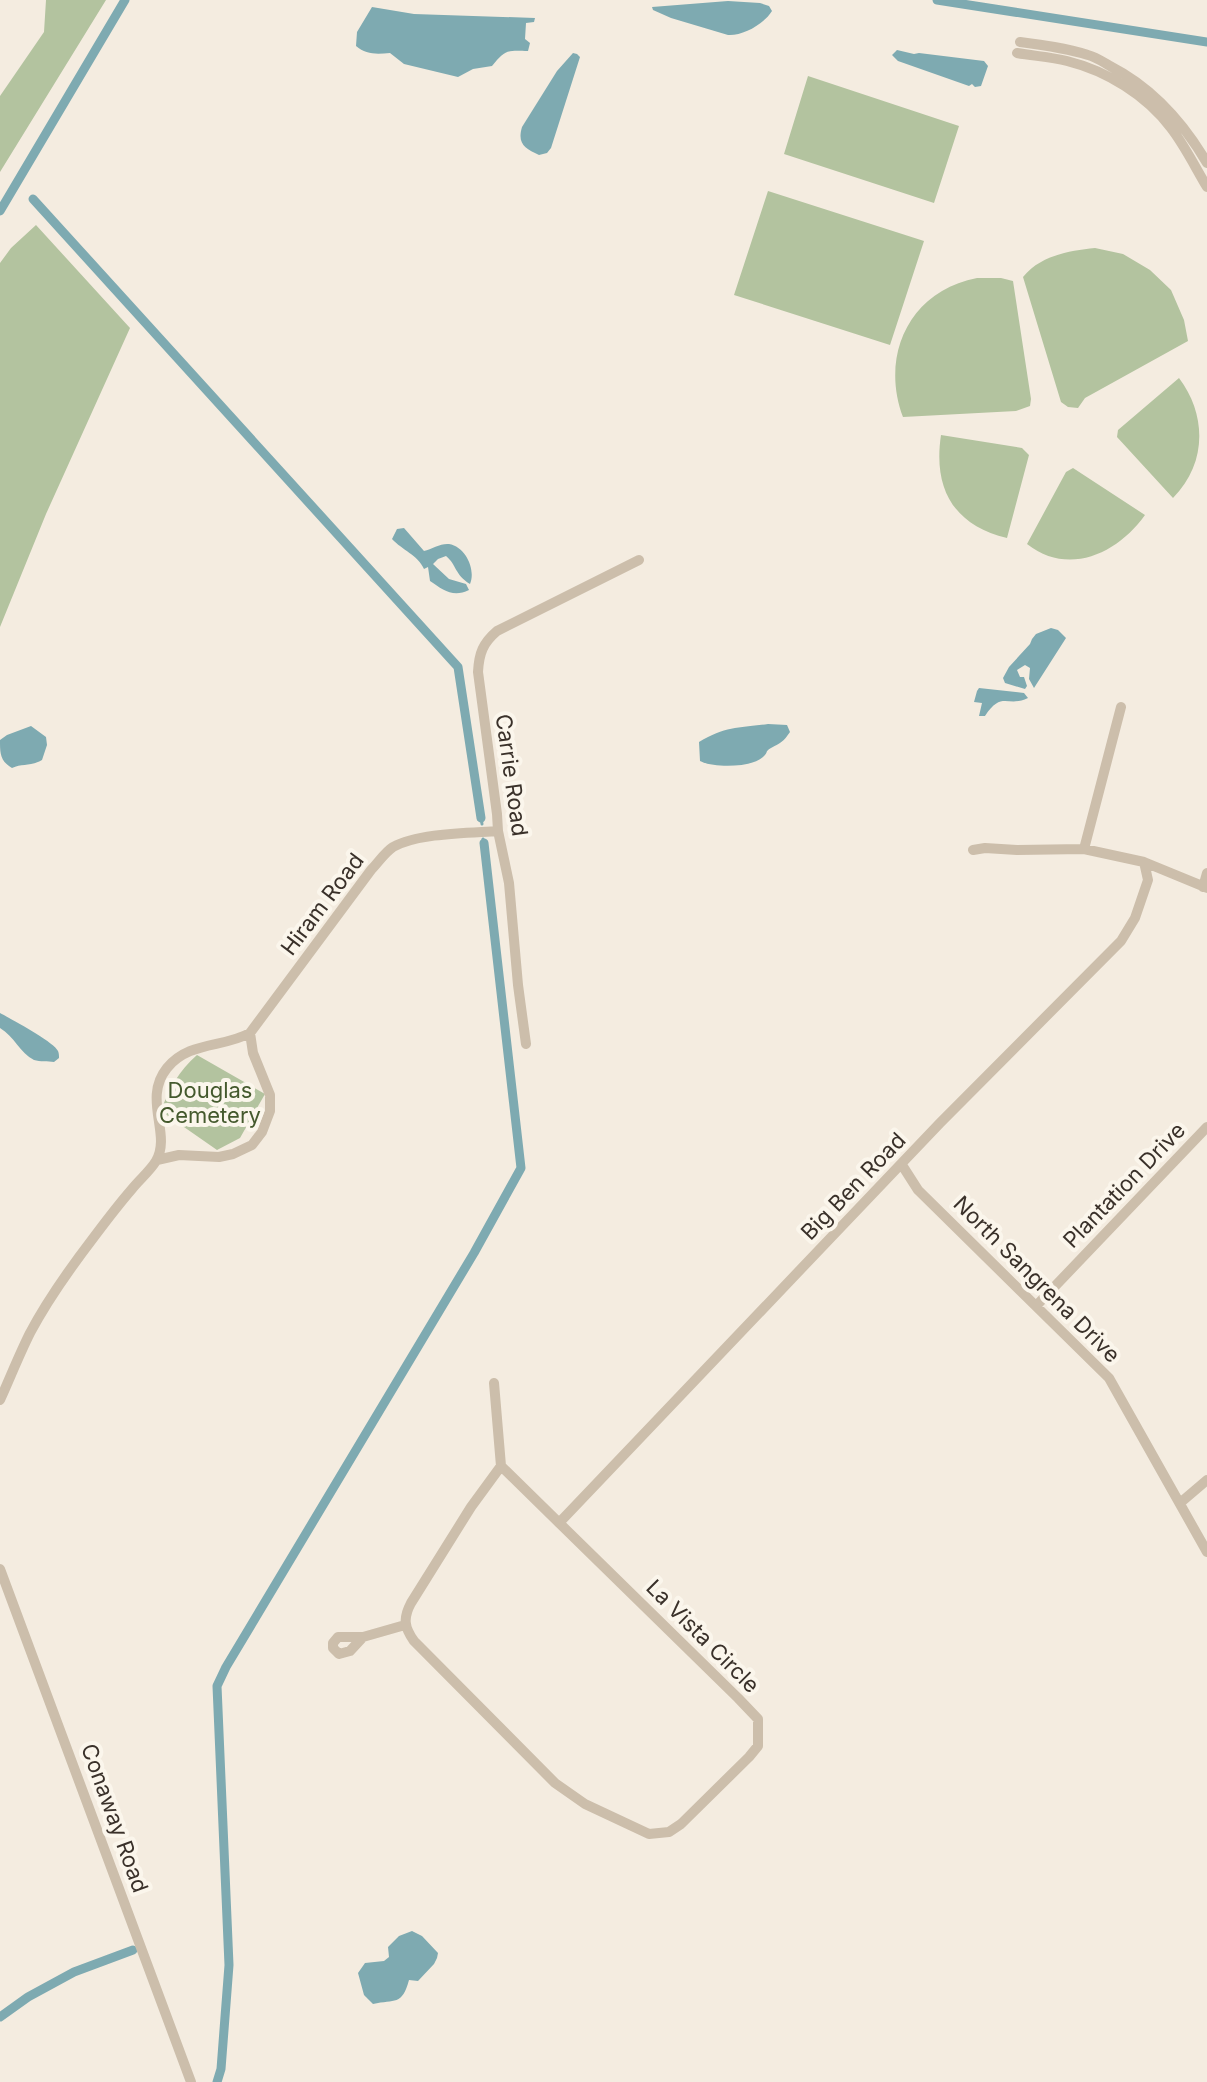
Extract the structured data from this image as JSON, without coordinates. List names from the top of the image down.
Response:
{
  "streets": {
    "street": [
      "Carrie Road",
      "Hiram Road",
      "Plantation Drive",
      "Big Ben Road",
      "North Sangrena Drive",
      "La Vista Circle",
      "Conaway Road"
    ]
  },
  "crossings": [
    ["Carrie Road", "Hiram Road"],
    ["Plantation Drive", "North Sangrena Drive"],
    ["Big Ben Road", "North Sangrena Drive"],
    ["Big Ben Road", "La Vista Circle"]
  ],
  "parks": ["Douglas Cemetery"]
}
